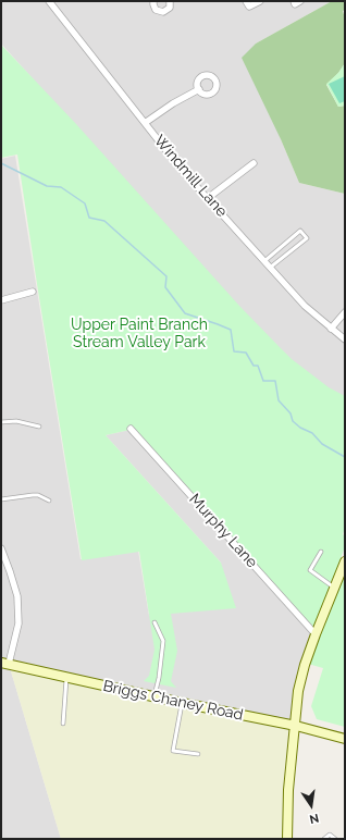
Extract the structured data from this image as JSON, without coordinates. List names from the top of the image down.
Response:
{
  "streets": {
    "main road": ["Briggs Chaney Road"],
    "street": ["Windmill Lane", "Murphy Lane"]
  },
  "parks": ["Upper Paint Branch Stream Valley Park"],
  "north": "bottom"
}
